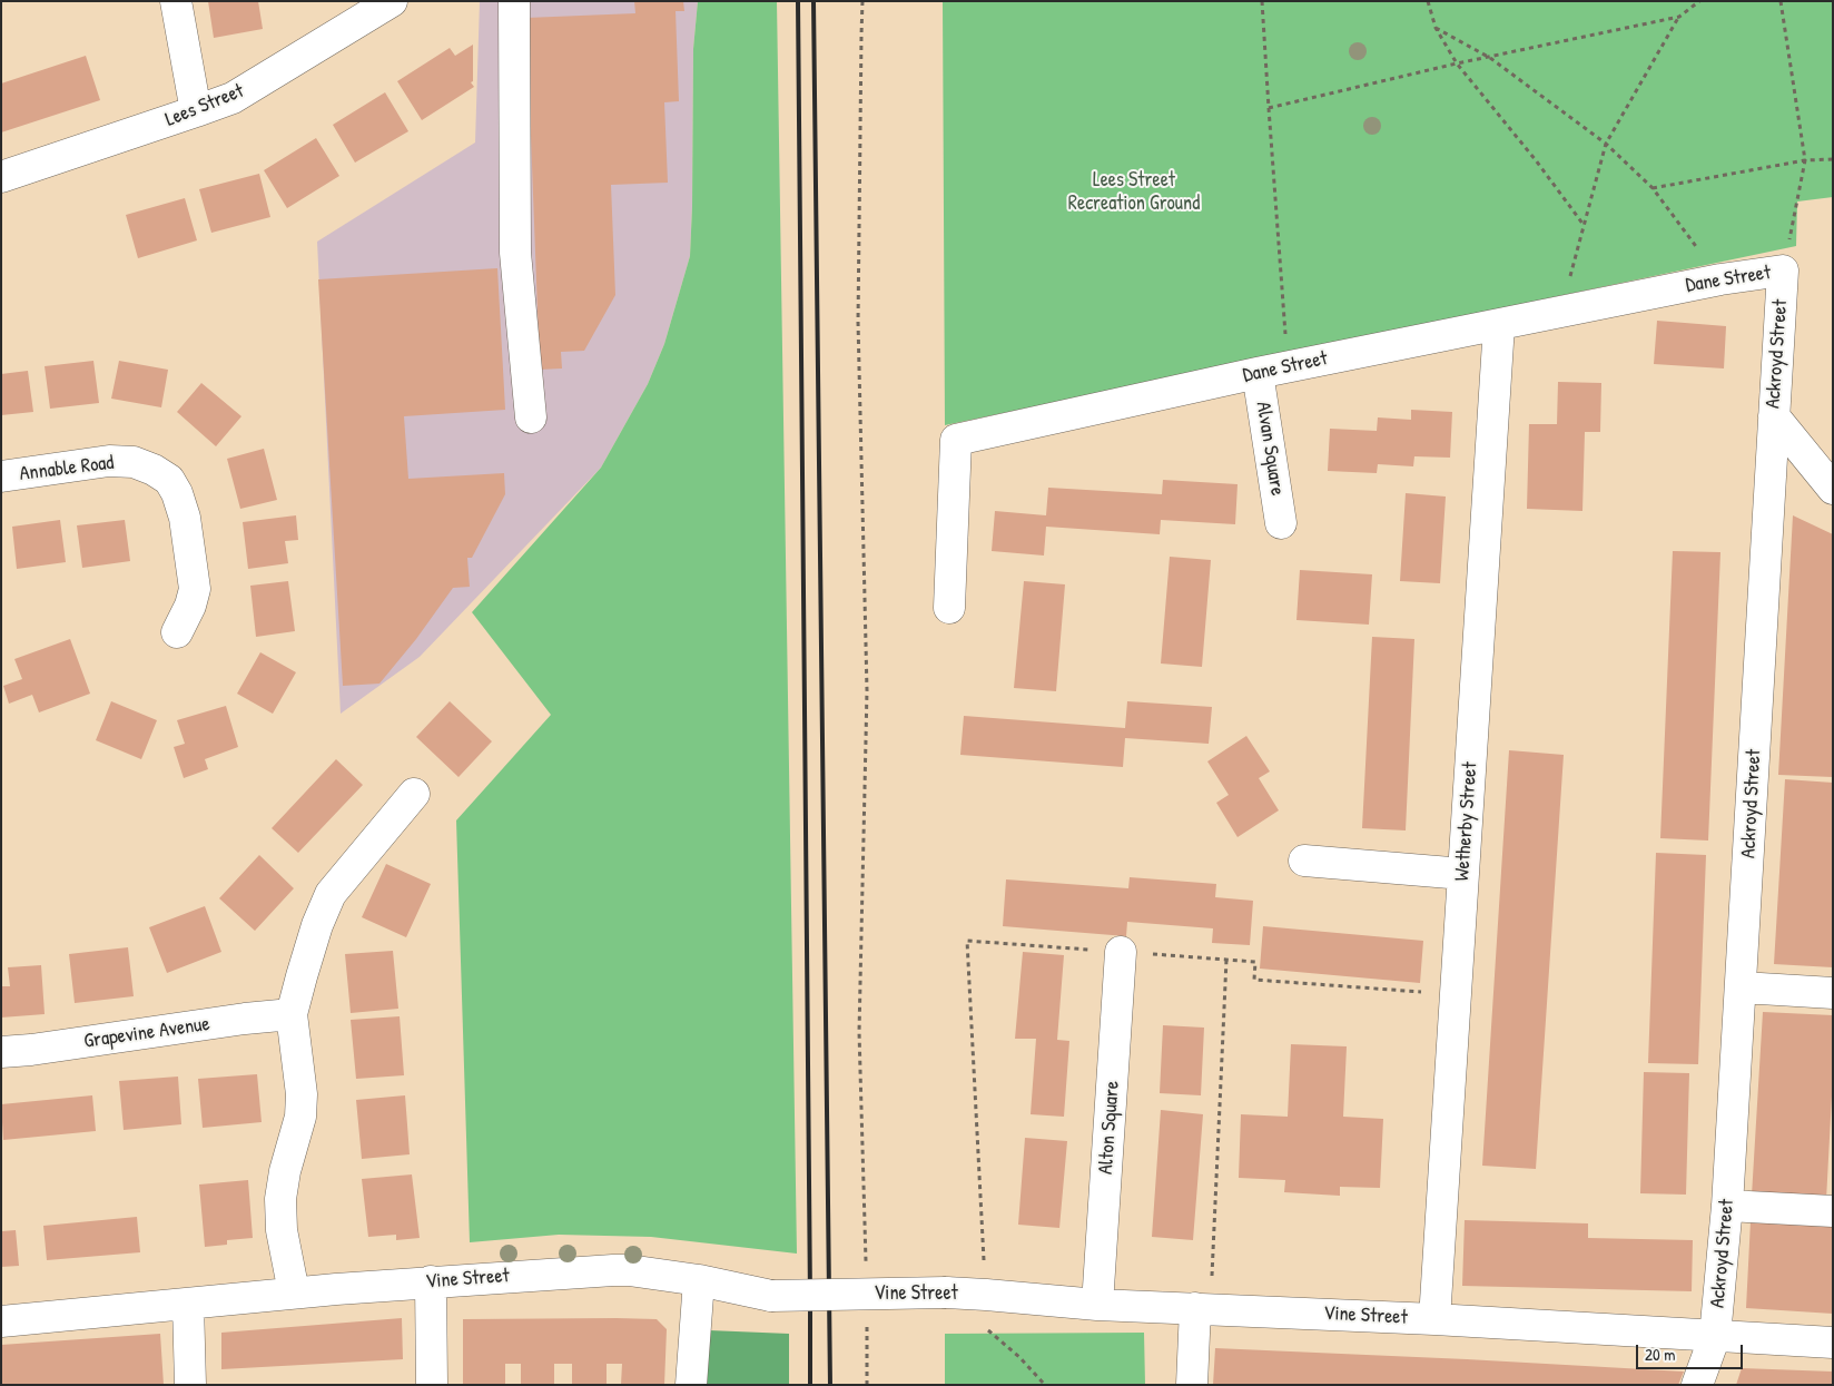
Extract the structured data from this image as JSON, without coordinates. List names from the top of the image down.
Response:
{
  "streets": {
    "street": [
      "Lees Street",
      "Dane Street",
      "Ackroyd Street",
      "Alvan Square",
      "Annable Road",
      "Wetherby Street",
      "Grapevine Avenue",
      "Alton Square",
      "Vine Street"
    ]
  },
  "crossings": [
    ["Dane Street", "Ackroyd Street"],
    ["Dane Street", "Alvan Square"],
    ["Dane Street", "Wetherby Street"],
    ["Ackroyd Street", "Vine Street"],
    ["Wetherby Street", "Vine Street"],
    ["Alton Square", "Vine Street"]
  ],
  "parks": ["Lees Street Recreation Ground"],
  "scale_bar": "20 m"
}
